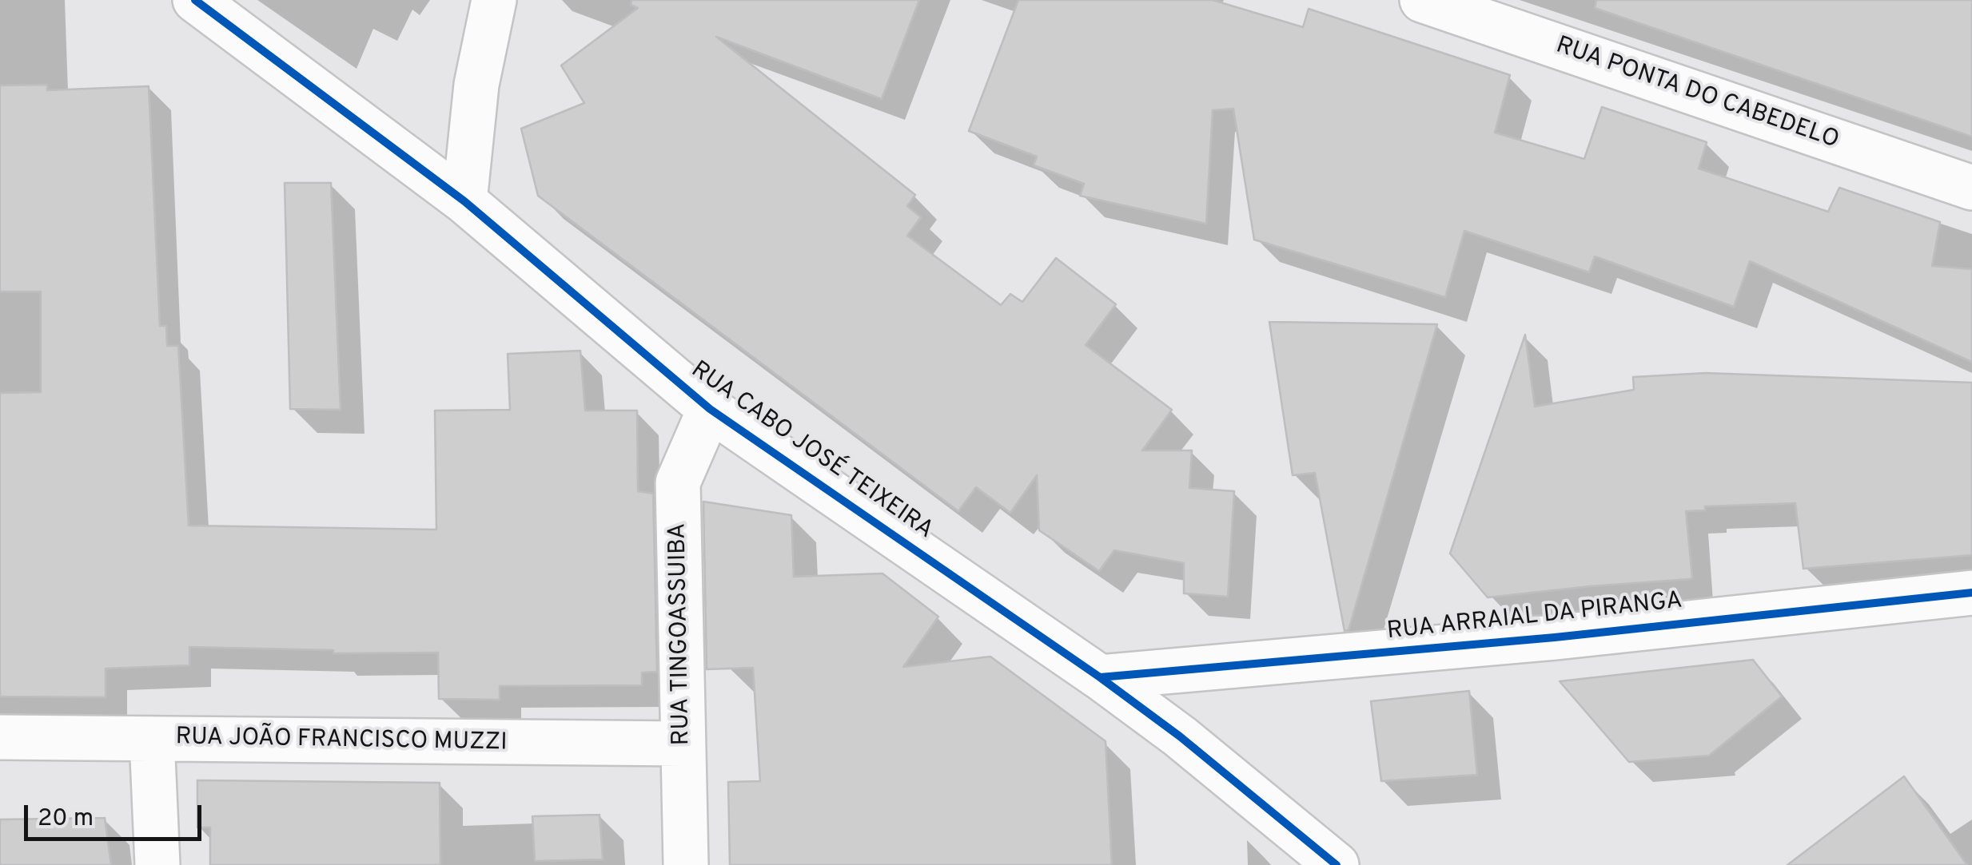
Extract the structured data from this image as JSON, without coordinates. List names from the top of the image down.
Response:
{
  "streets": {
    "street": [
      "RUA PONTA DO CABEDELO",
      "RUA CABO JOSÉ TEIXEIRA",
      "RUA ARRAIAL DA PIRANGA",
      "RUA TINGOASSUIBA",
      "RUA JOÃO FRANCISCO MUZZI"
    ]
  },
  "crossings": [
    ["RUA CABO JOSÉ TEIXEIRA", "RUA ARRAIAL DA PIRANGA"],
    ["RUA CABO JOSÉ TEIXEIRA", "RUA TINGOASSUIBA"],
    ["RUA TINGOASSUIBA", "RUA JOÃO FRANCISCO MUZZI"]
  ],
  "scale_bar": "20 m"
}
